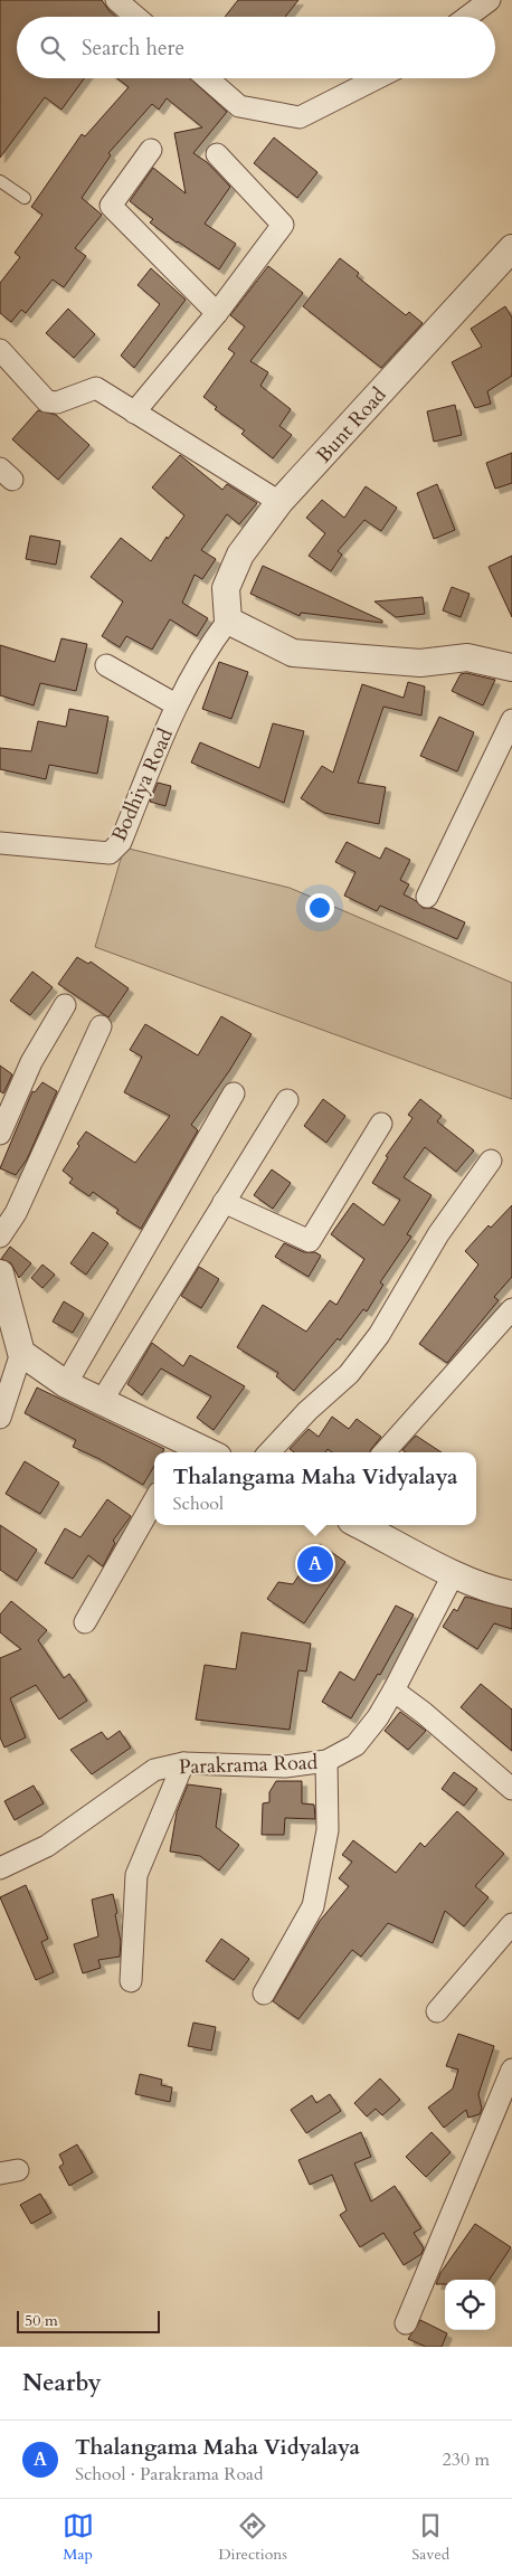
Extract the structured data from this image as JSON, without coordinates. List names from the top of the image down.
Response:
{
  "streets": {
    "street": ["Bunt Road", "Bodhiya Road", "Parakrama Road"]
  },
  "crossings": [
    ["Bunt Road", "Bodhiya Road"]
  ],
  "scale_bar": "50 m",
  "page": {
    "search": "Search here",
    "popup": ["Thalangama Maha Vidyalaya", "School"],
    "pins": "A",
    "scale": "50 m",
    "heading": "Nearby",
    "list": [
      {
        "mark": "A",
        "name": "Thalangama Maha Vidyalaya",
        "note": "School · Parakrama Road",
        "value": "230 m"
      }
    ],
    "nav": ["Map", "Directions", "Saved"]
  }
}
